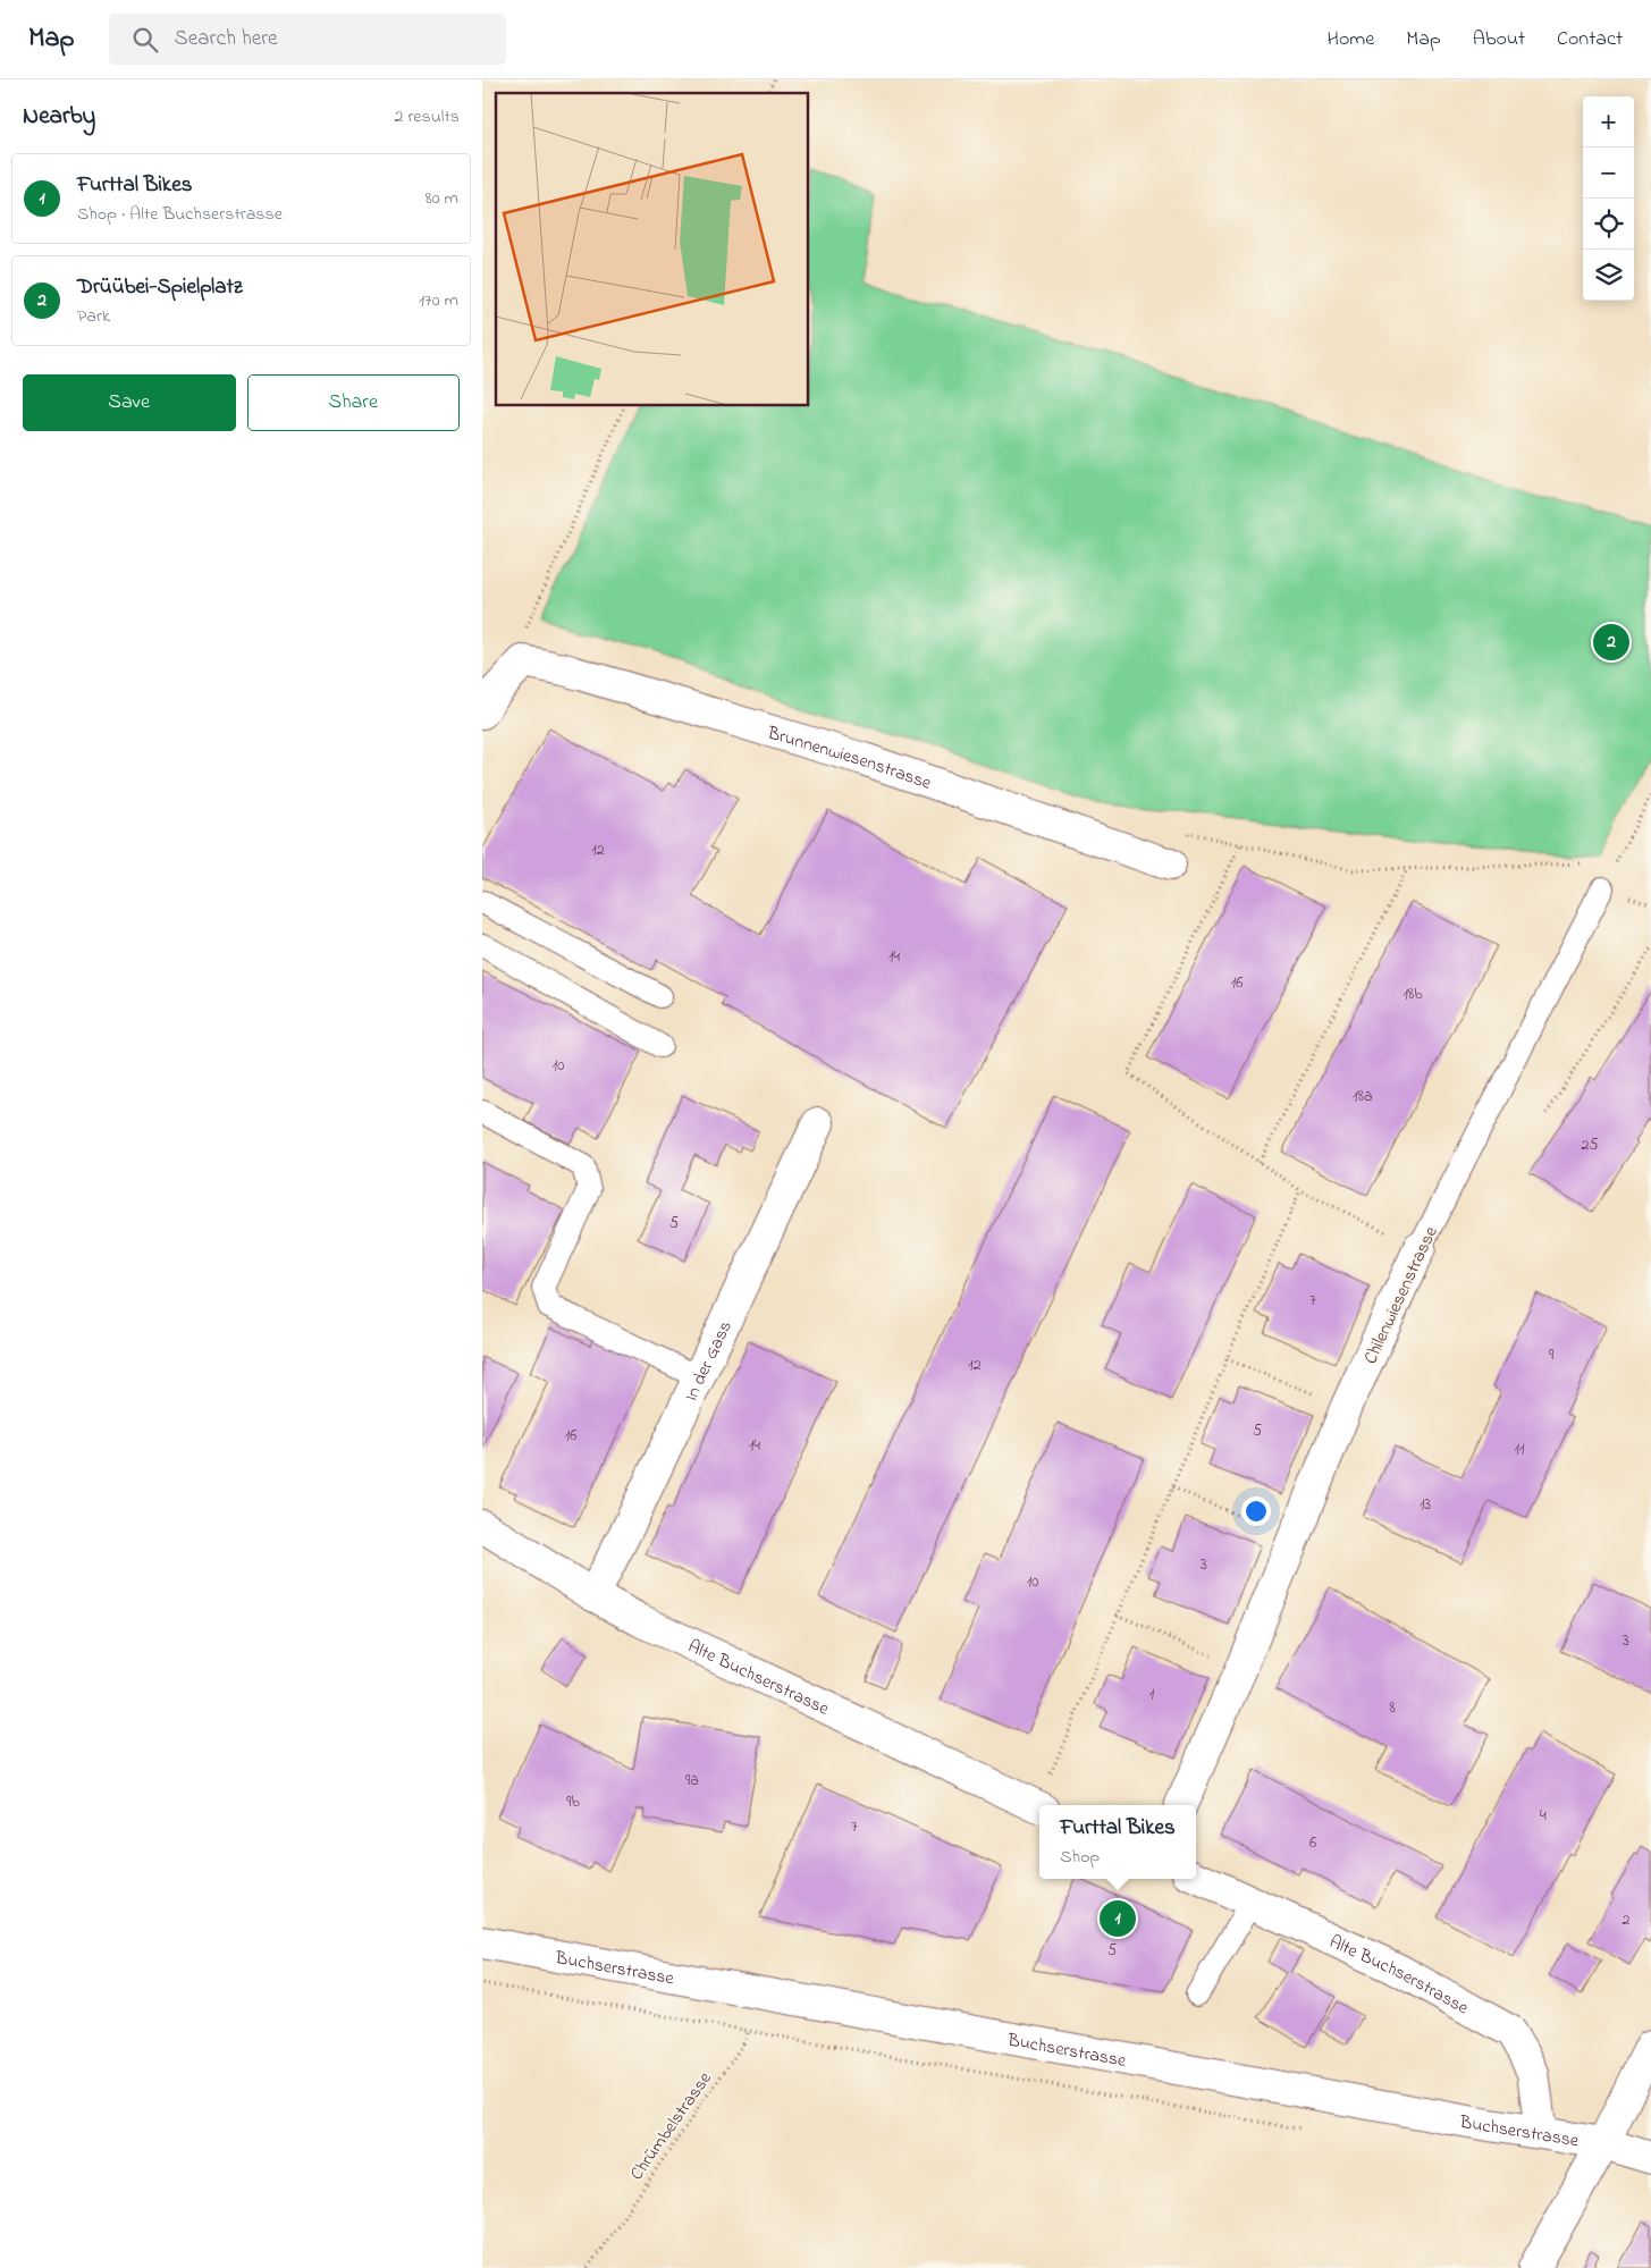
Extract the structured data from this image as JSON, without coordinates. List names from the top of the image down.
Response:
{
  "streets": {
    "street": [
      "Brunnenwiesenstrasse",
      "Chilenwiesenstrasse",
      "In der Gass",
      "Alte Buchserstrasse",
      "Buchserstrasse"
    ],
    "path": ["Chrümbelstrasse"]
  },
  "crossings": [
    ["In der Gass", "Alte Buchserstrasse"],
    ["Alte Buchserstrasse", "Buchserstrasse"],
    ["Buchserstrasse", "Chrümbelstrasse"]
  ],
  "house_numbers": [
    "12",
    "14",
    "16",
    "18b",
    "10",
    "18a",
    "25",
    "5",
    "7",
    "9",
    "12",
    "5",
    "16",
    "14",
    "11",
    "13",
    "3",
    "10",
    "3",
    "1",
    "8",
    "9a",
    "9b",
    "4",
    "7",
    "6",
    "2",
    "5"
  ],
  "page": {
    "header": "Map",
    "search": "Search here",
    "nav": [
      "Home",
      "Map",
      "About",
      "Contact"
    ],
    "heading": ["Nearby", "2 results"],
    "map_buttons": ["+", "−"],
    "list": [
      {
        "mark": "1",
        "name": "Furttal Bikes",
        "note": "Shop · Alte Buchserstrasse",
        "value": "80 m"
      },
      {
        "mark": "2",
        "name": "Drüübei-Spielplatz",
        "note": "Park",
        "value": "170 m"
      }
    ],
    "buttons": ["Save", "Share"],
    "pins": ["2", "1"],
    "popup": ["Furttal Bikes", "Shop"]
  }
}
